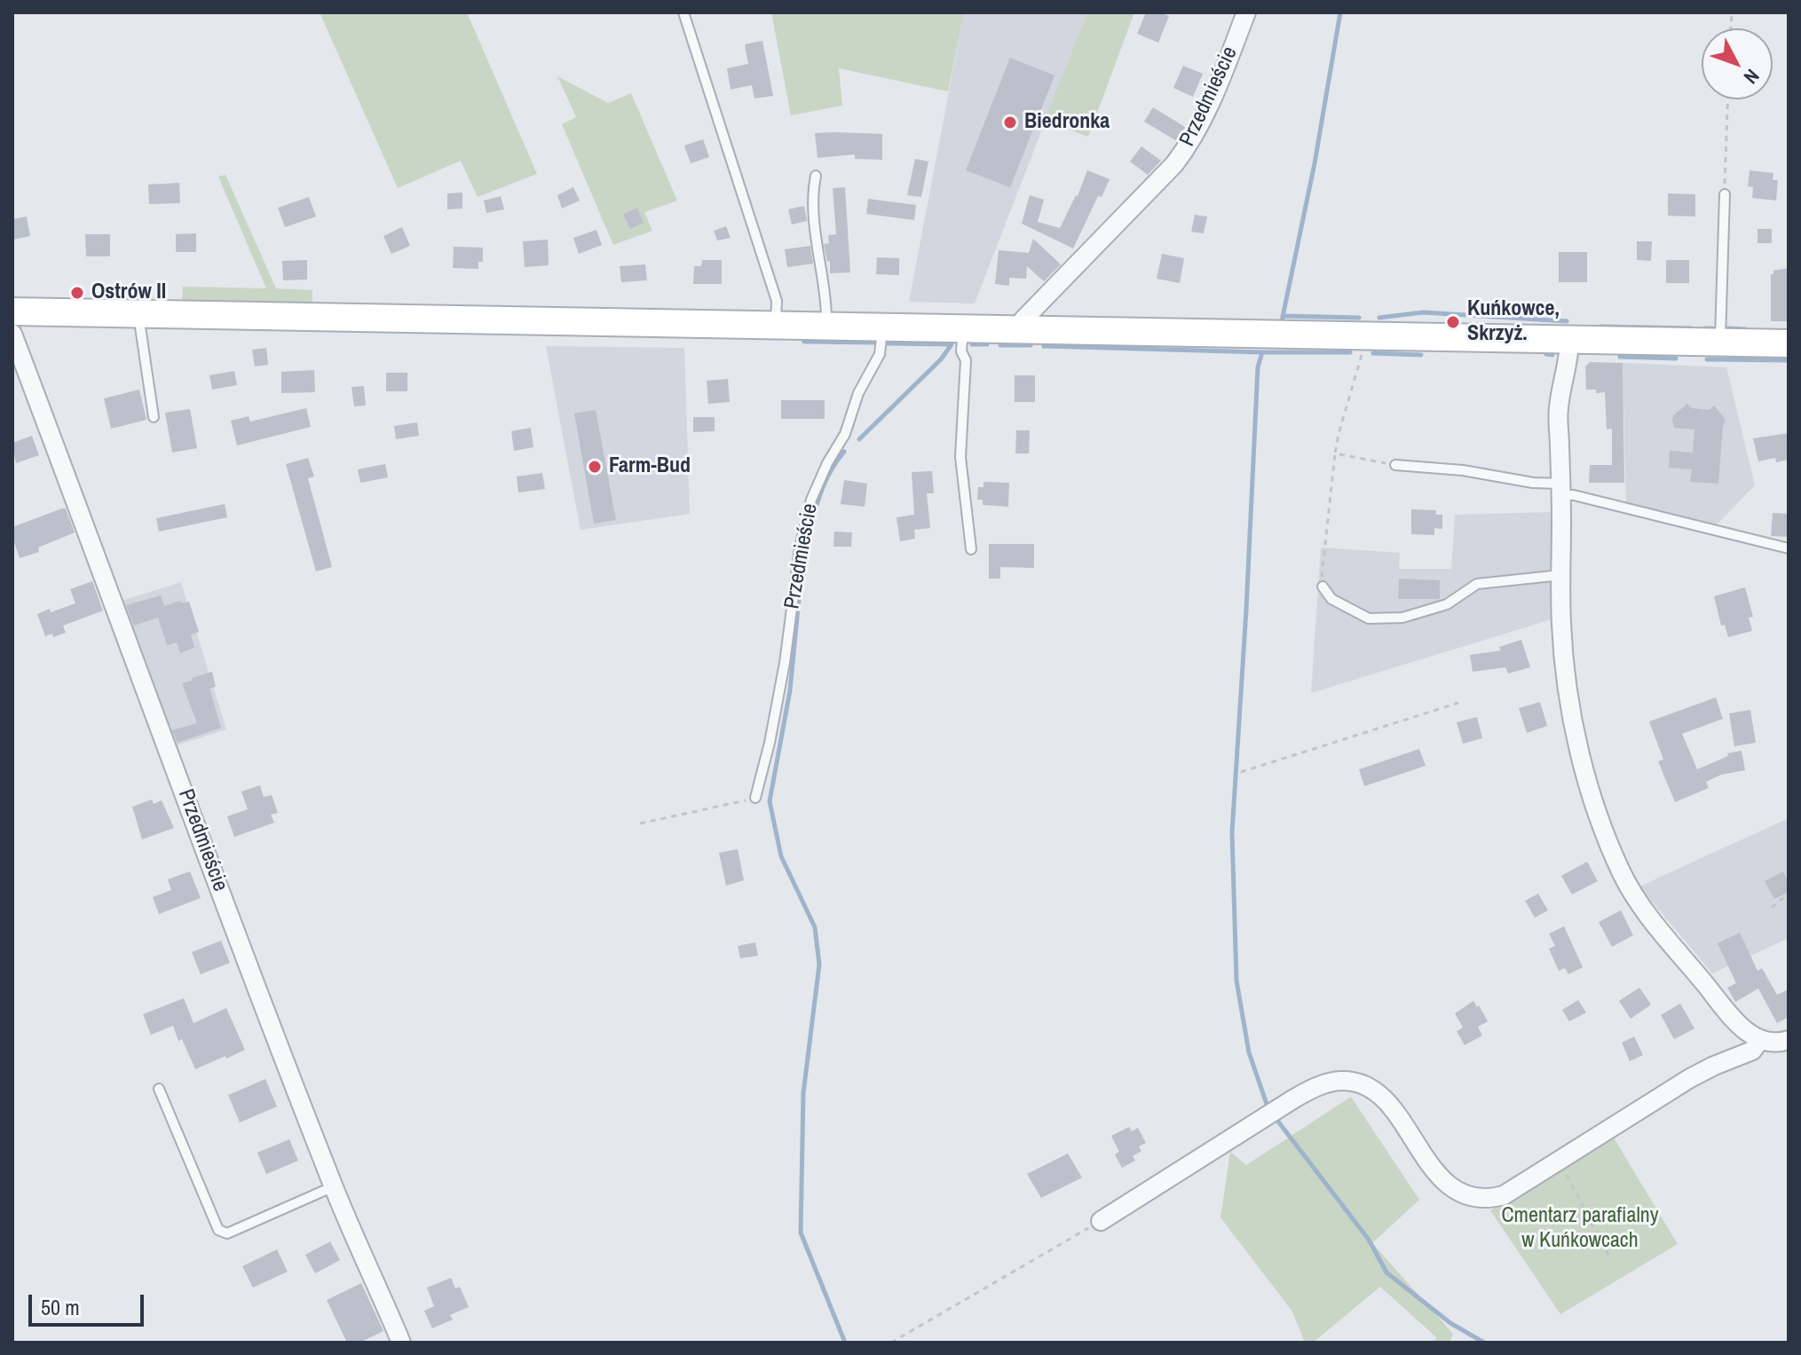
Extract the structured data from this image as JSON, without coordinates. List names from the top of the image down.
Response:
{
  "streets": {
    "street": ["Przedmieście"]
  },
  "parks": ["Cmentarz parafialny w Kuńkowcach"],
  "places": [
    "Biedronka",
    "Ostrów II",
    "Kuńkowce, Skrzyż.",
    "Farm-Bud"
  ],
  "scale_bar": "50 m",
  "north": "bottom right"
}
